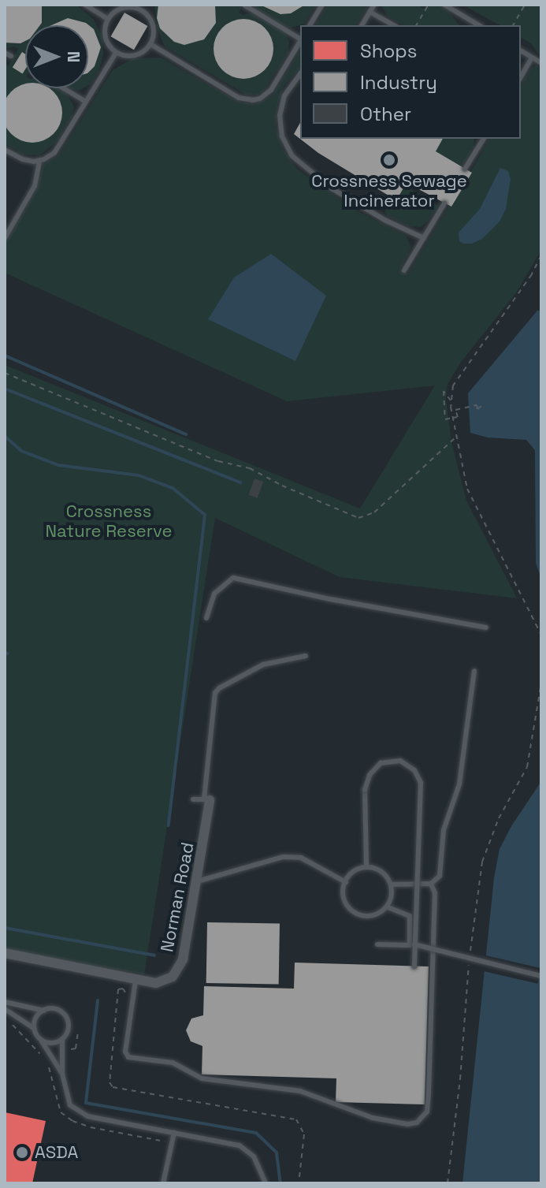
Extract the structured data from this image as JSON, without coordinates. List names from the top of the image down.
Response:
{
  "streets": {
    "street": ["Norman Road"]
  },
  "parks": ["Crossness Nature Reserve"],
  "places": ["Crossness Sewage Incinerator", "ASDA"],
  "legend": ["Shops", "Industry", "Other"],
  "north": "right"
}
